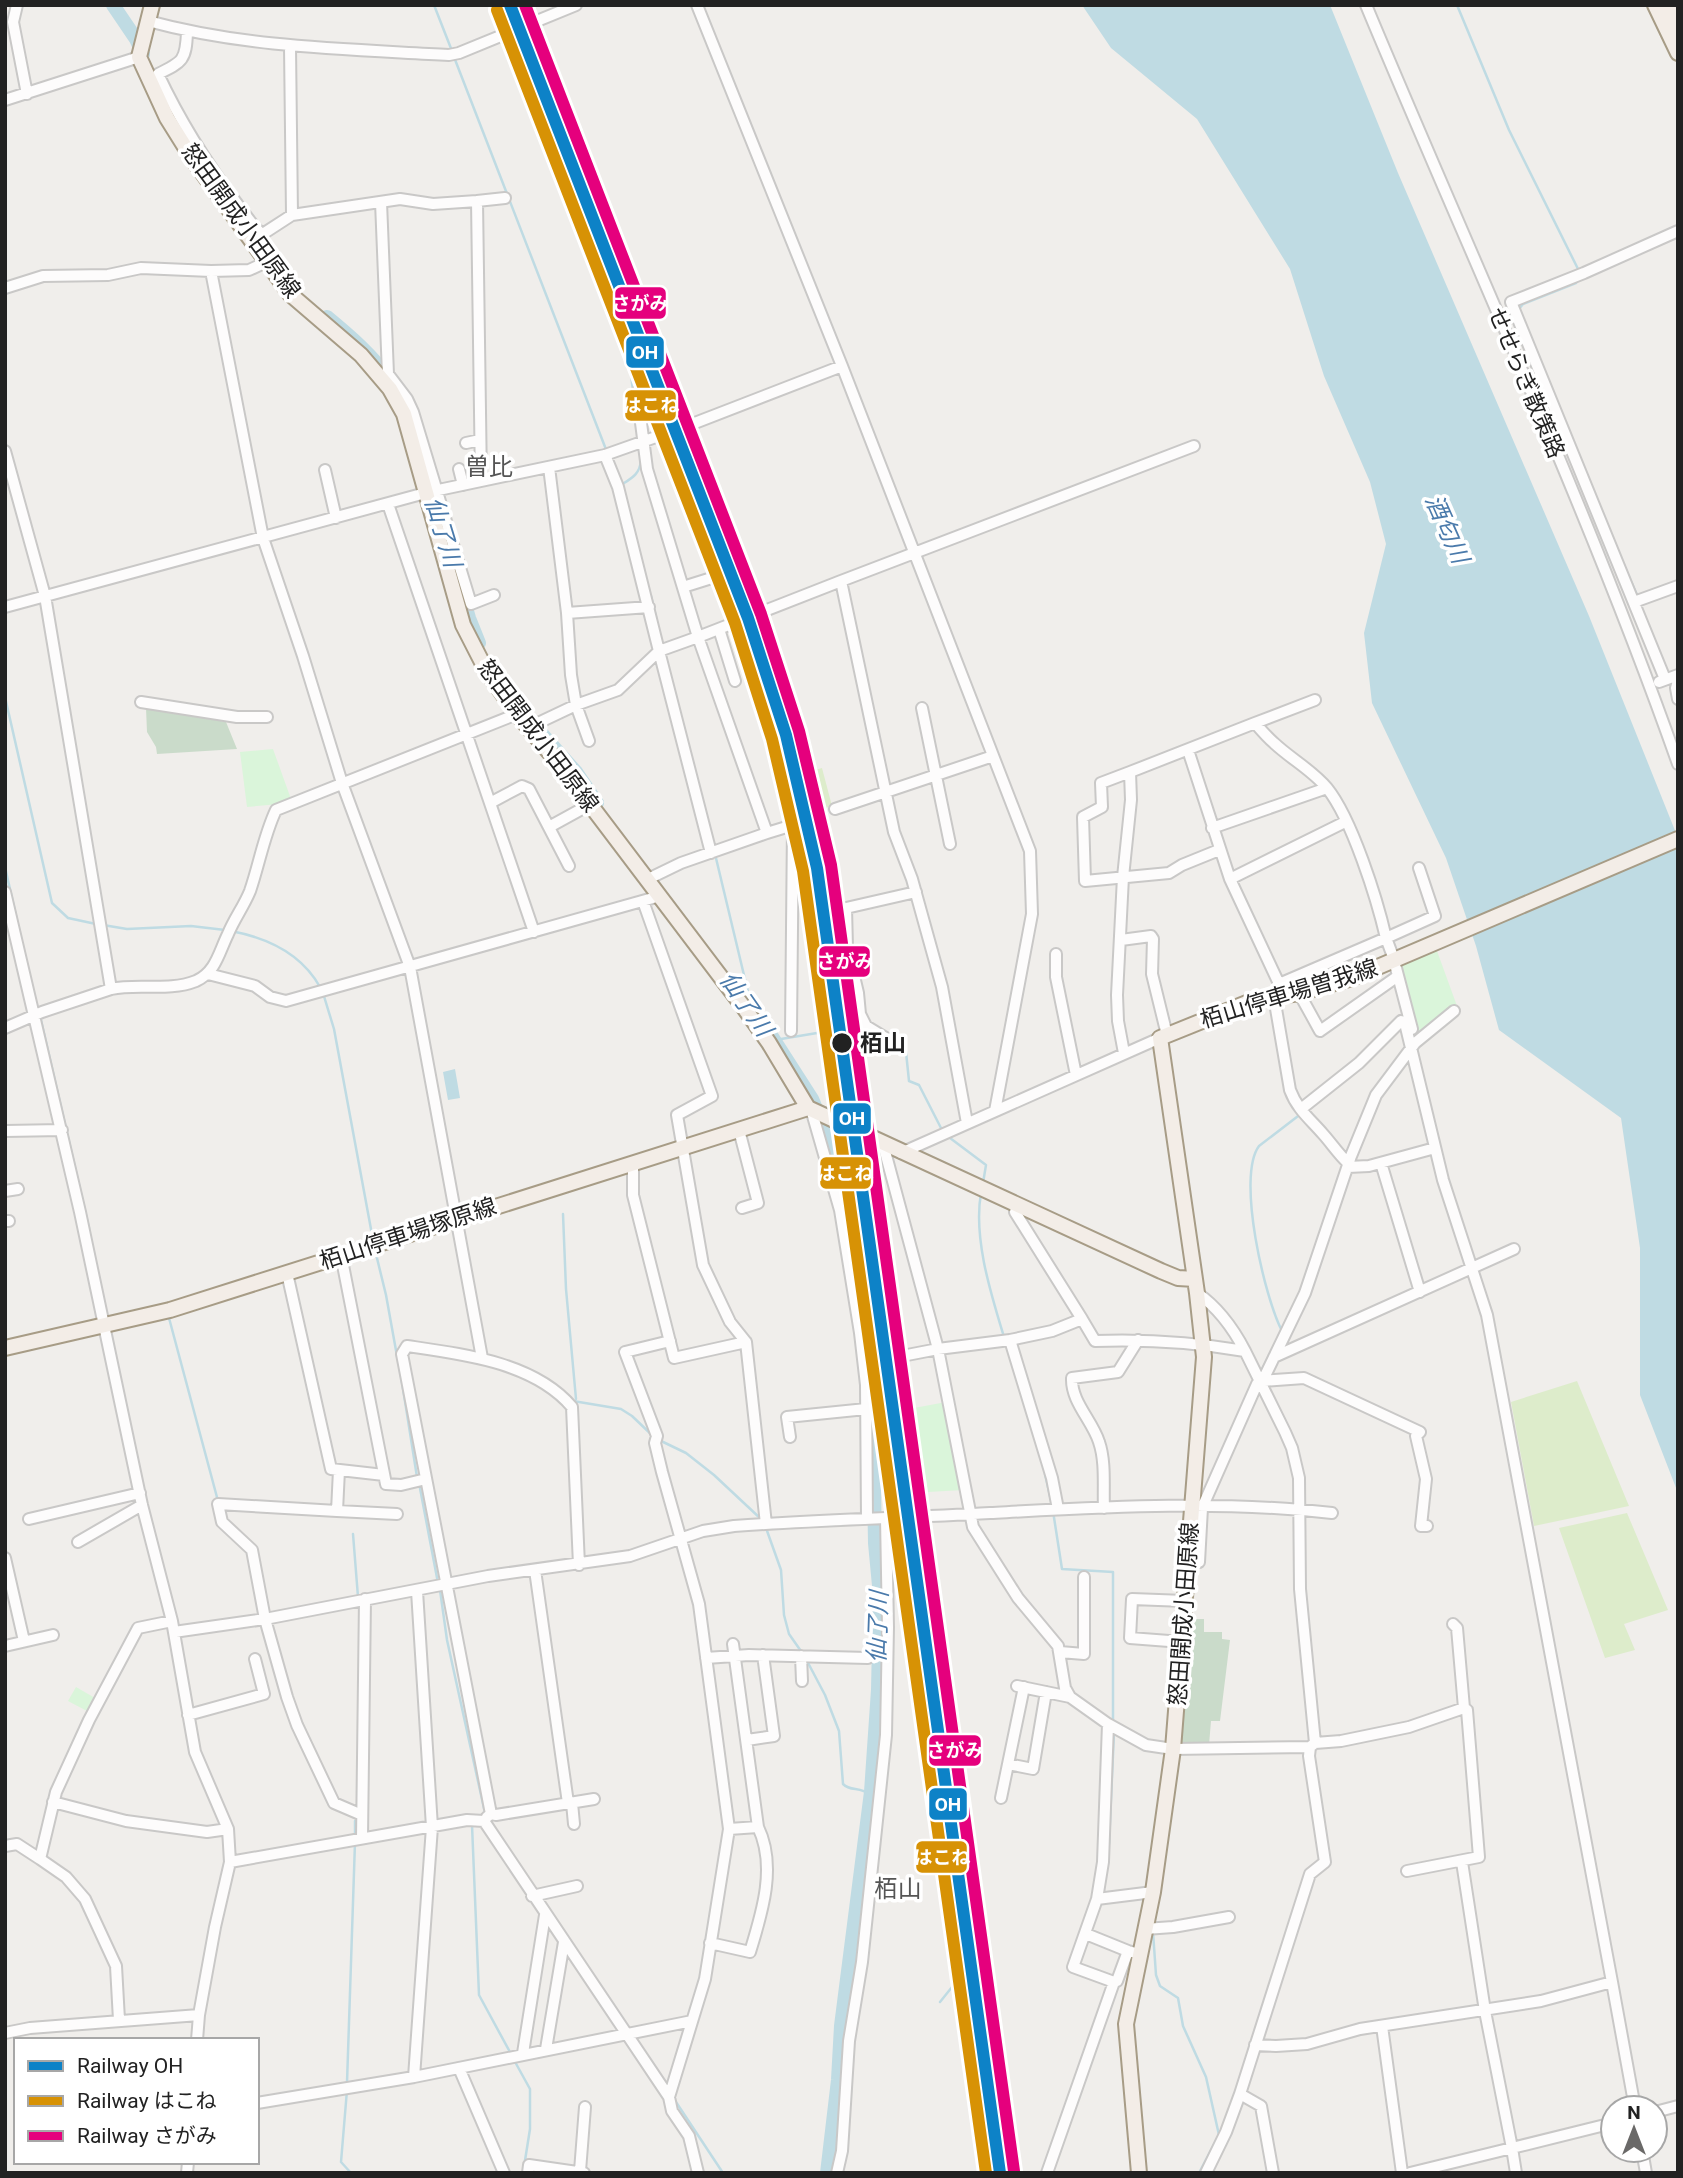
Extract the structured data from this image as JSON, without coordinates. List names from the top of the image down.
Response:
{
  "streets": {
    "main road": ["怒田開成小田原線", "栢山停車場曽我線", "栢山停車場塚原線"],
    "street": ["せせらぎ散策路"]
  },
  "crossings": [
    ["怒田開成小田原線", "栢山停車場塚原線"]
  ],
  "districts": ["曽比", "栢山"],
  "water": ["酒匂川", "仙了川"],
  "places": ["栢山"],
  "lines": ["rail line OH", "rail line さがみ", "rail line はこね"],
  "legend": ["Railway OH", "Railway はこね", "Railway さがみ"],
  "north": "top"
}
